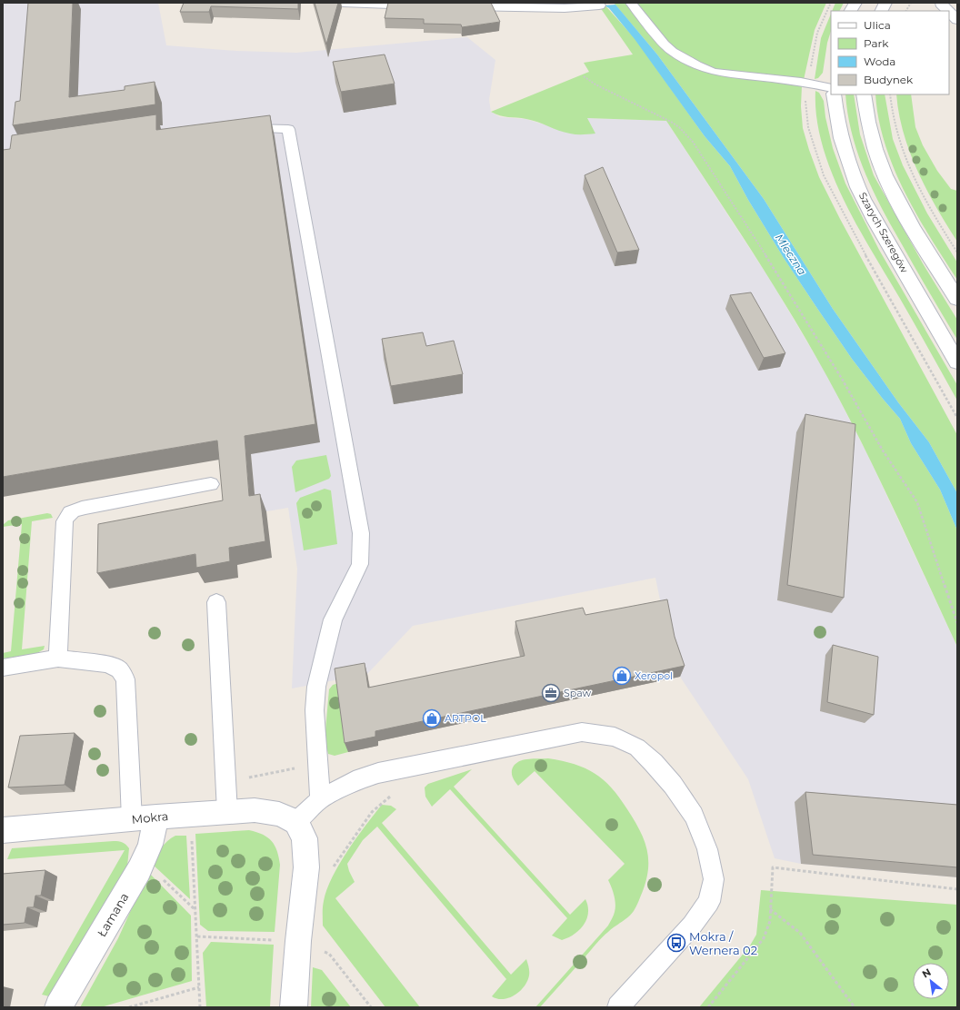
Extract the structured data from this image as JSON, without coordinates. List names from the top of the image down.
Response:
{
  "streets": {
    "main road": ["Szarych Szeregów", "Mokra", "Łamana"]
  },
  "crossings": [
    ["Mokra", "Łamana"]
  ],
  "water": ["Mleczna"],
  "places": {
    "shop": ["Xeropol", "ARTPOL"],
    "office": ["Spaw"],
    "bus stop": ["Mokra / Wernera 02"]
  },
  "legend": [
    "Ulica",
    "Park",
    "Woda",
    "Budynek"
  ],
  "north": "top left"
}
